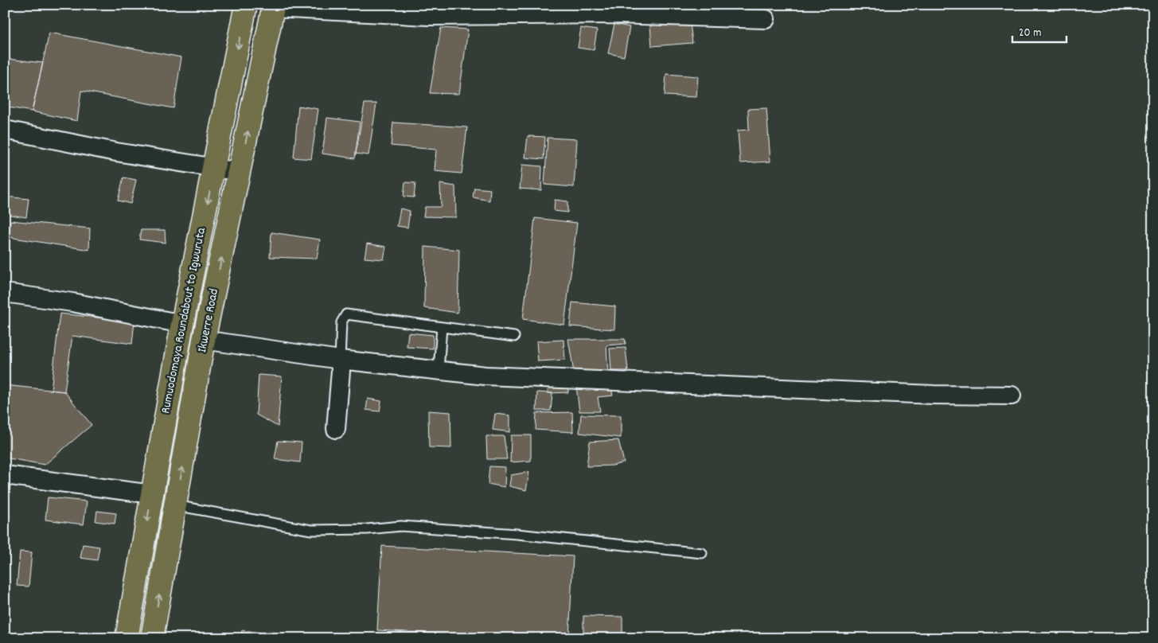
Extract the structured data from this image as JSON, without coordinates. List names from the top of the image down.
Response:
{
  "streets": {
    "main road": ["Rumuodomaya Roundabout to Igwuruta", "Ikwerre Road"]
  },
  "one_way": ["Rumuodomaya Roundabout to Igwuruta", "Ikwerre Road"],
  "scale_bar": "20 m"
}
